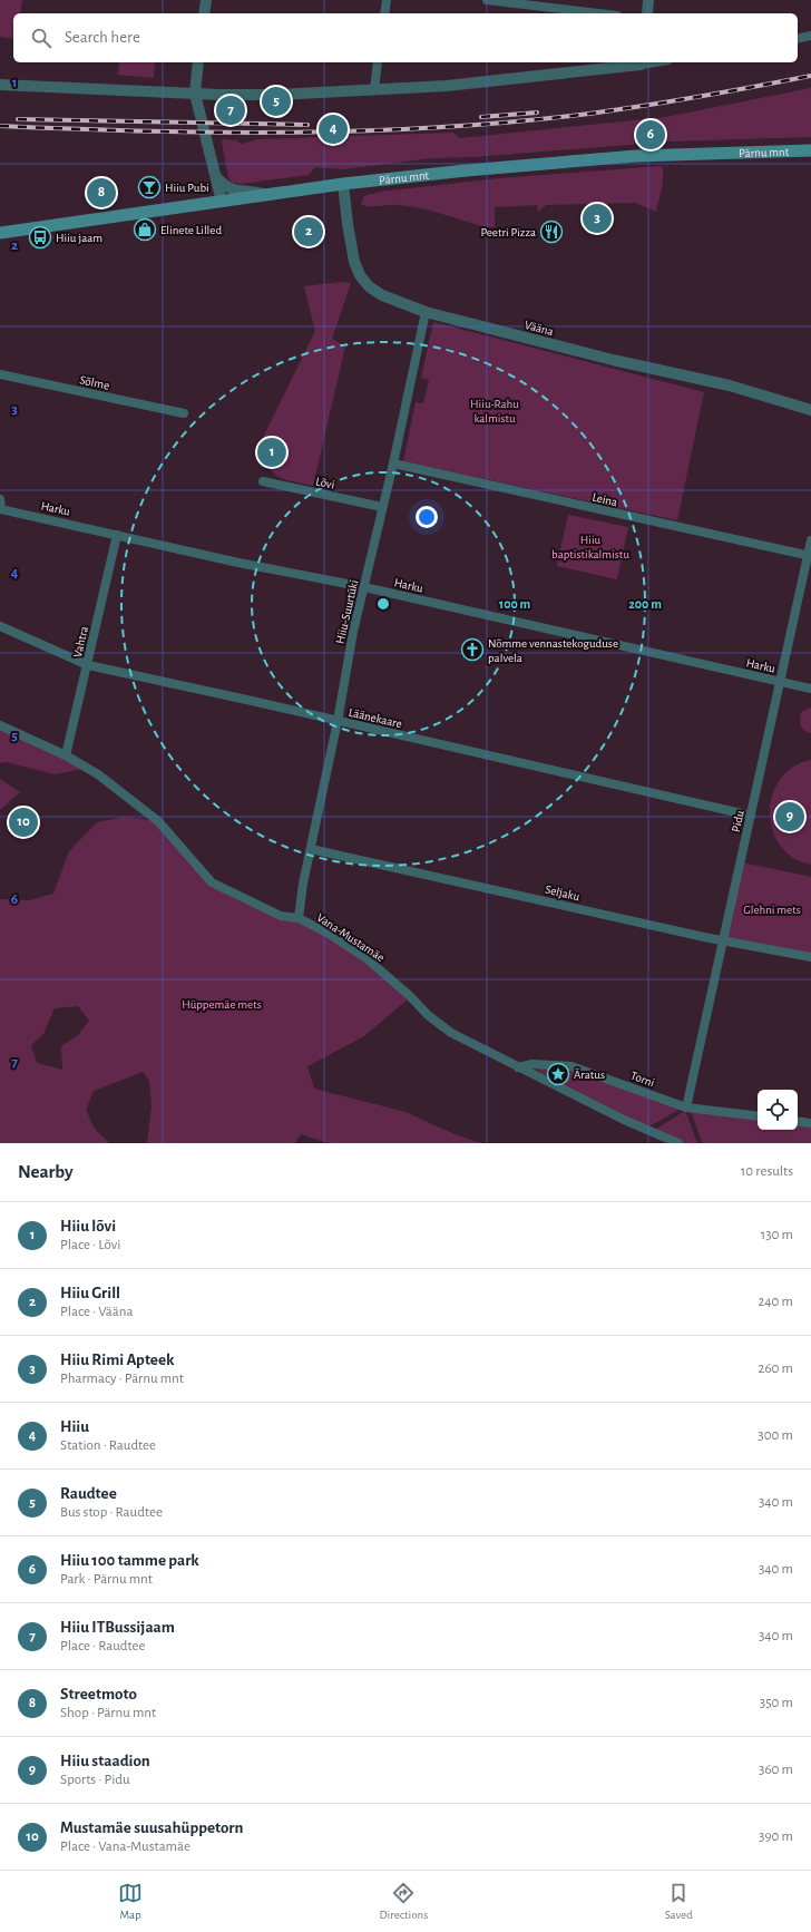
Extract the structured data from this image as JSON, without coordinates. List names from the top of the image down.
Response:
{
  "streets": {
    "main road": ["Pärnu mnt"],
    "street": [
      "Vääna",
      "Sõlme",
      "Lõvi",
      "Leina",
      "Harku",
      "Hiiu-Suurtüki",
      "Vahtra",
      "Läänekaare",
      "Pidu",
      "Seljaku",
      "Vana-Mustamäe",
      "Torni"
    ]
  },
  "crossings": [
    ["Pärnu mnt", "Vääna"],
    ["Vääna", "Hiiu-Suurtüki"],
    ["Lõvi", "Hiiu-Suurtüki"],
    ["Leina", "Hiiu-Suurtüki"],
    ["Leina", "Pidu"],
    ["Harku", "Hiiu-Suurtüki"],
    ["Harku", "Vahtra"],
    ["Harku", "Pidu"],
    ["Hiiu-Suurtüki", "Läänekaare"],
    ["Hiiu-Suurtüki", "Seljaku"],
    ["Hiiu-Suurtüki", "Vana-Mustamäe"],
    ["Vahtra", "Läänekaare"],
    ["Vahtra", "Vana-Mustamäe"],
    ["Läänekaare", "Pidu"],
    ["Pidu", "Seljaku"],
    ["Pidu", "Torni"],
    ["Vana-Mustamäe", "Torni"]
  ],
  "parks": [
    "Hiiu-Rahu kalmistu",
    "Hiiu baptistikalmistu",
    "Glehni mets",
    "Hüppemäe mets"
  ],
  "places": {
    "bar": ["Hiiu Pubi"],
    "shop": ["Elinete Lilled"],
    "restaurant": ["Peetri Pizza"],
    "bus stop": ["Hiiu jaam"],
    "church": ["Nõmme vennastekoguduse palvela"],
    "place": ["Äratus"]
  },
  "page": {
    "search": "Search here",
    "pins": [
      "5",
      "7",
      "4",
      "6",
      "8",
      "3",
      "2",
      "1",
      "9",
      "10"
    ],
    "heading": ["Nearby", "10 results"],
    "list": [
      {
        "mark": "1",
        "name": "Hiiu lõvi",
        "note": "Place · Lõvi",
        "value": "130 m"
      },
      {
        "mark": "2",
        "name": "Hiiu Grill",
        "note": "Place · Vääna",
        "value": "240 m"
      },
      {
        "mark": "3",
        "name": "Hiiu Rimi Apteek",
        "note": "Pharmacy · Pärnu mnt",
        "value": "260 m"
      },
      {
        "mark": "4",
        "name": "Hiiu",
        "note": "Station · Raudtee",
        "value": "300 m"
      },
      {
        "mark": "5",
        "name": "Raudtee",
        "note": "Bus stop · Raudtee",
        "value": "340 m"
      },
      {
        "mark": "6",
        "name": "Hiiu 100 tamme park",
        "note": "Park · Pärnu mnt",
        "value": "340 m"
      },
      {
        "mark": "7",
        "name": "Hiiu ITBussijaam",
        "note": "Place · Raudtee",
        "value": "340 m"
      },
      {
        "mark": "8",
        "name": "Streetmoto",
        "note": "Shop · Pärnu mnt",
        "value": "350 m"
      },
      {
        "mark": "9",
        "name": "Hiiu staadion",
        "note": "Sports · Pidu",
        "value": "360 m"
      },
      {
        "mark": "10",
        "name": "Mustamäe suusahüppetorn",
        "note": "Place · Vana-Mustamäe",
        "value": "390 m"
      }
    ],
    "nav": ["Map", "Directions", "Saved"]
  },
  "grid": {
    "rows": [
      "1",
      "2",
      "3",
      "4",
      "5",
      "6",
      "7"
    ]
  },
  "rings": ["100 m", "200 m"]
}
